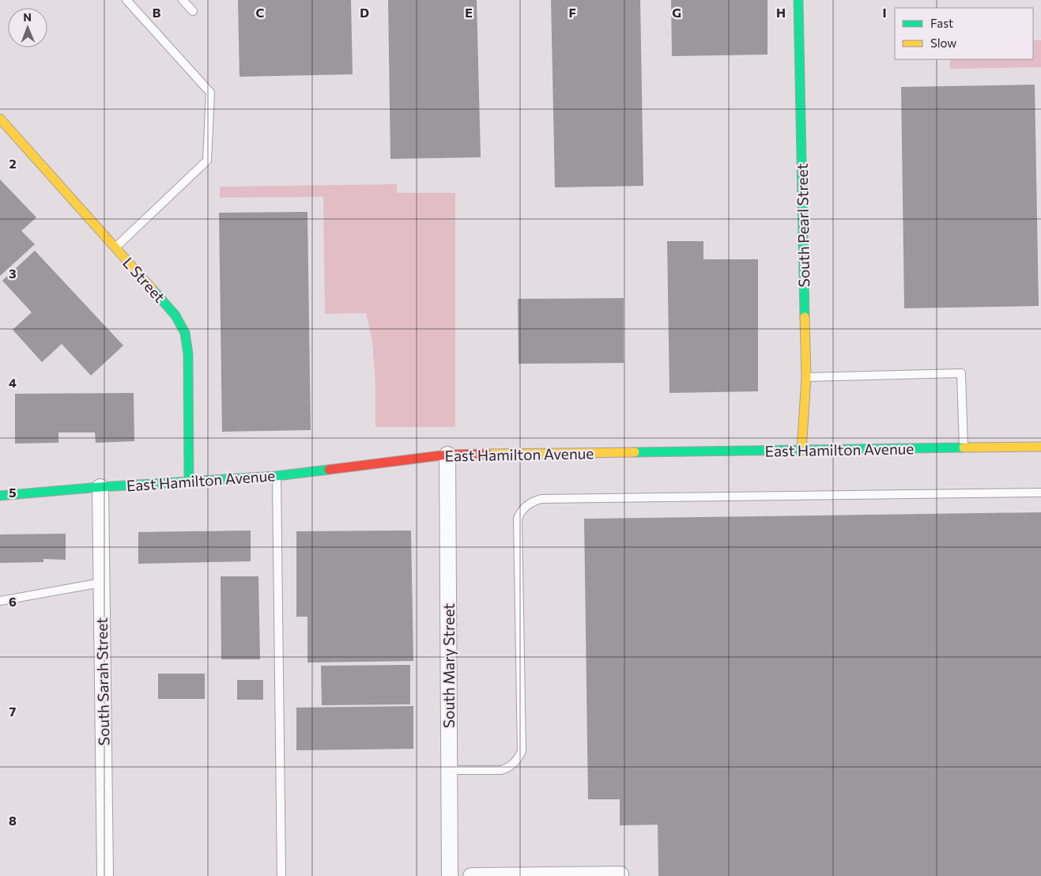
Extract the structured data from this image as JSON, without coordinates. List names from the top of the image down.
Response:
{
  "streets": {
    "street": [
      "South Pearl Street",
      "L Street",
      "East Hamilton Avenue",
      "South Mary Street",
      "South Sarah Street"
    ]
  },
  "crossings": [
    ["South Pearl Street", "East Hamilton Avenue"],
    ["L Street", "East Hamilton Avenue"],
    ["East Hamilton Avenue", "South Mary Street"],
    ["East Hamilton Avenue", "South Sarah Street"]
  ],
  "legend": ["Fast", "Slow"],
  "north": "top",
  "grid": {
    "columns": [
      "B",
      "C",
      "D",
      "E",
      "F",
      "G",
      "H",
      "I"
    ],
    "rows": [
      "2",
      "3",
      "4",
      "5",
      "6",
      "7",
      "8"
    ]
  }
}
